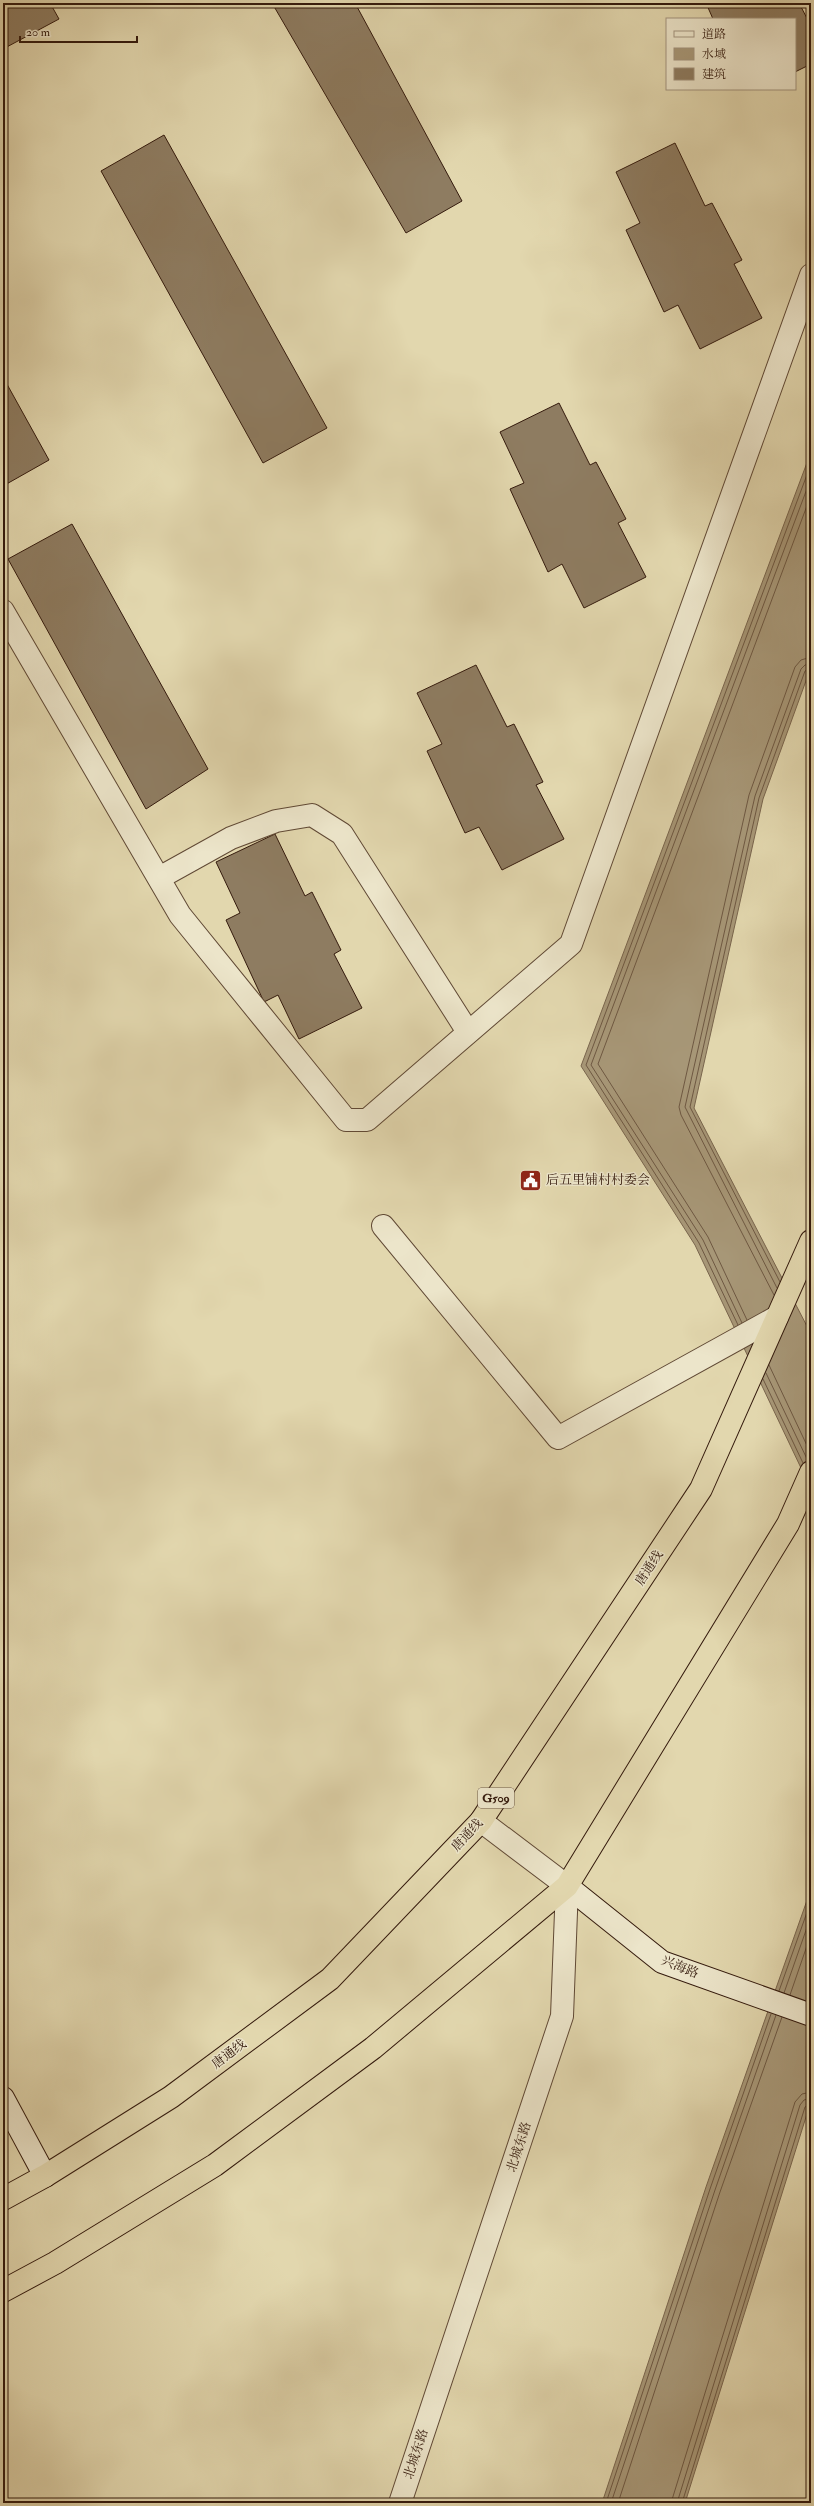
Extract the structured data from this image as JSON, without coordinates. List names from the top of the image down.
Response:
{
  "streets": {
    "highway": ["唐通线", "G509"],
    "street": ["兴海路", "北城东路"]
  },
  "crossings": [
    ["兴海路", "北城东路"]
  ],
  "places": {
    "public building": ["后五里铺村村委会"]
  },
  "legend": ["道路", "水域", "建筑"],
  "scale_bar": "20 m"
}
